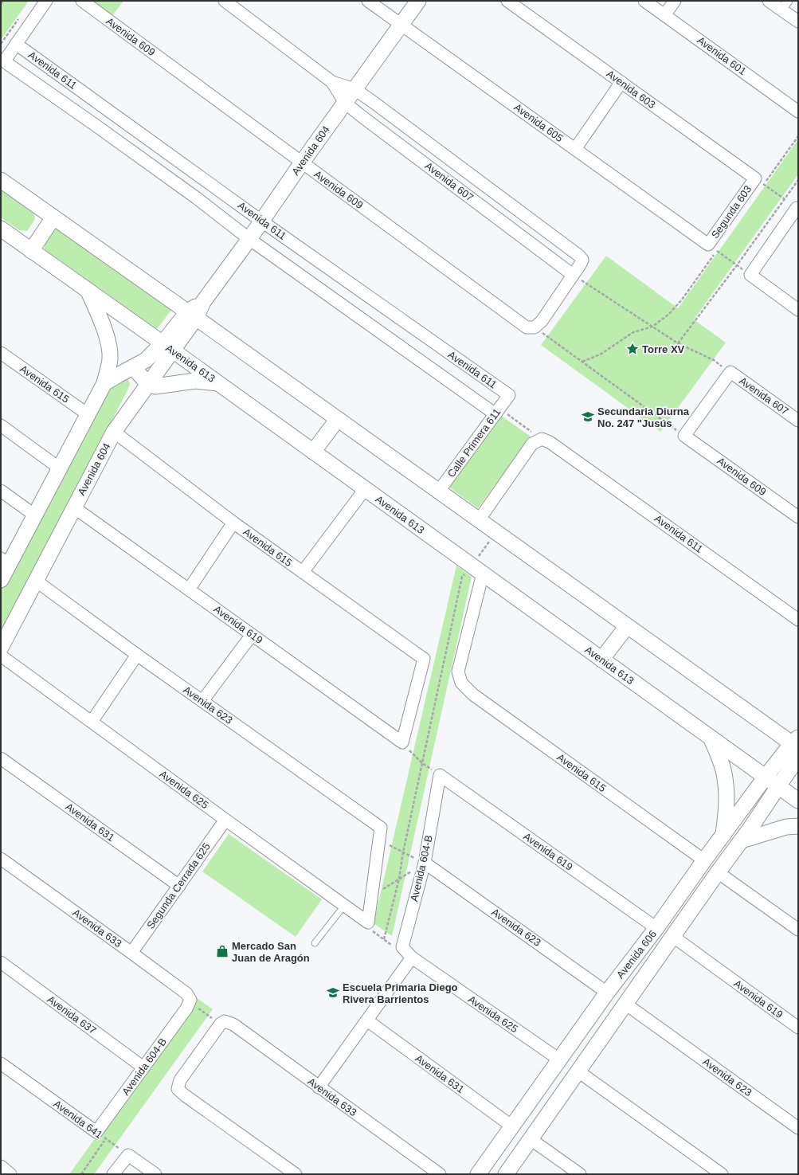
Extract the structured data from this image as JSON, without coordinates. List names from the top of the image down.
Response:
{
  "streets": {
    "street": [
      "Avenida 609",
      "Avenida 601",
      "Avenida 611",
      "Avenida 603",
      "Avenida 605",
      "Avenida 604",
      "Avenida 607",
      "Segunda 603",
      "Avenida 613",
      "Avenida 615",
      "Calle Primera 611",
      "Avenida 619",
      "Avenida 623",
      "Avenida 625",
      "Avenida 631",
      "Avenida 604-B",
      "Segunda Cerrada 625",
      "Avenida 633",
      "Avenida 606",
      "Avenida 637",
      "Avenida 641"
    ]
  },
  "crossings": [
    ["Avenida 609", "Avenida 604"],
    ["Avenida 611", "Avenida 604"],
    ["Avenida 611", "Calle Primera 611"],
    ["Avenida 603", "Segunda 603"],
    ["Avenida 605", "Avenida 604"],
    ["Avenida 605", "Segunda 603"],
    ["Avenida 604", "Avenida 607"],
    ["Avenida 604", "Avenida 613"],
    ["Avenida 604", "Avenida 615"],
    ["Avenida 604", "Avenida 619"],
    ["Avenida 604", "Avenida 623"],
    ["Avenida 613", "Avenida 615"],
    ["Avenida 613", "Avenida 606"],
    ["Avenida 615", "Avenida 619"],
    ["Avenida 615", "Avenida 606"],
    ["Avenida 619", "Avenida 604-B"],
    ["Avenida 619", "Avenida 606"],
    ["Avenida 623", "Avenida 604-B"],
    ["Avenida 623", "Avenida 606"],
    ["Avenida 625", "Segunda Cerrada 625"],
    ["Avenida 625", "Avenida 606"],
    ["Avenida 631", "Segunda Cerrada 625"],
    ["Avenida 631", "Avenida 606"],
    ["Avenida 604-B", "Avenida 633"],
    ["Avenida 604-B", "Avenida 637"],
    ["Avenida 604-B", "Avenida 641"],
    ["Segunda Cerrada 625", "Avenida 633"]
  ],
  "places": {
    "place": ["Torre XV"],
    "school or university": ["Secundaria Diurna No. 247 \"Jusús", "Escuela Primaria Diego Rivera Barrientos"],
    "shop": ["Mercado San Juan de Aragón"]
  }
}
